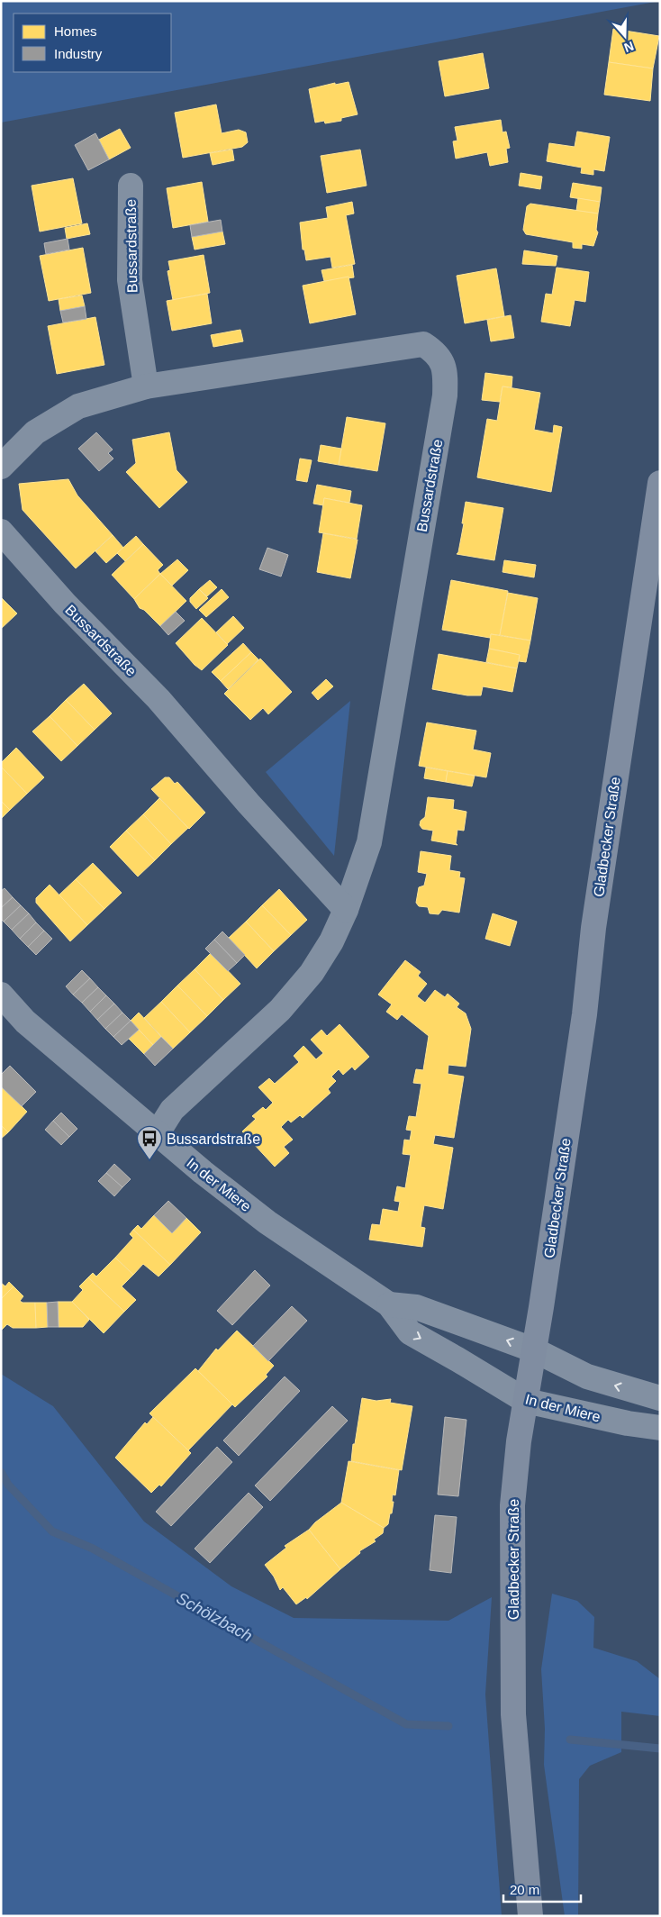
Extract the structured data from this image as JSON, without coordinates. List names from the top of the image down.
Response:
{
  "streets": {
    "main road": ["Gladbecker Straße"],
    "street": ["Bussardstraße", "In der Miere"]
  },
  "crossings": [
    ["Bussardstraße", "In der Miere"],
    ["Gladbecker Straße", "In der Miere"]
  ],
  "water": ["Schölzbach"],
  "places": {
    "bus stop": ["Bussardstraße"]
  },
  "legend": ["Homes", "Industry"],
  "scale_bar": "20 m",
  "north": "bottom"
}
